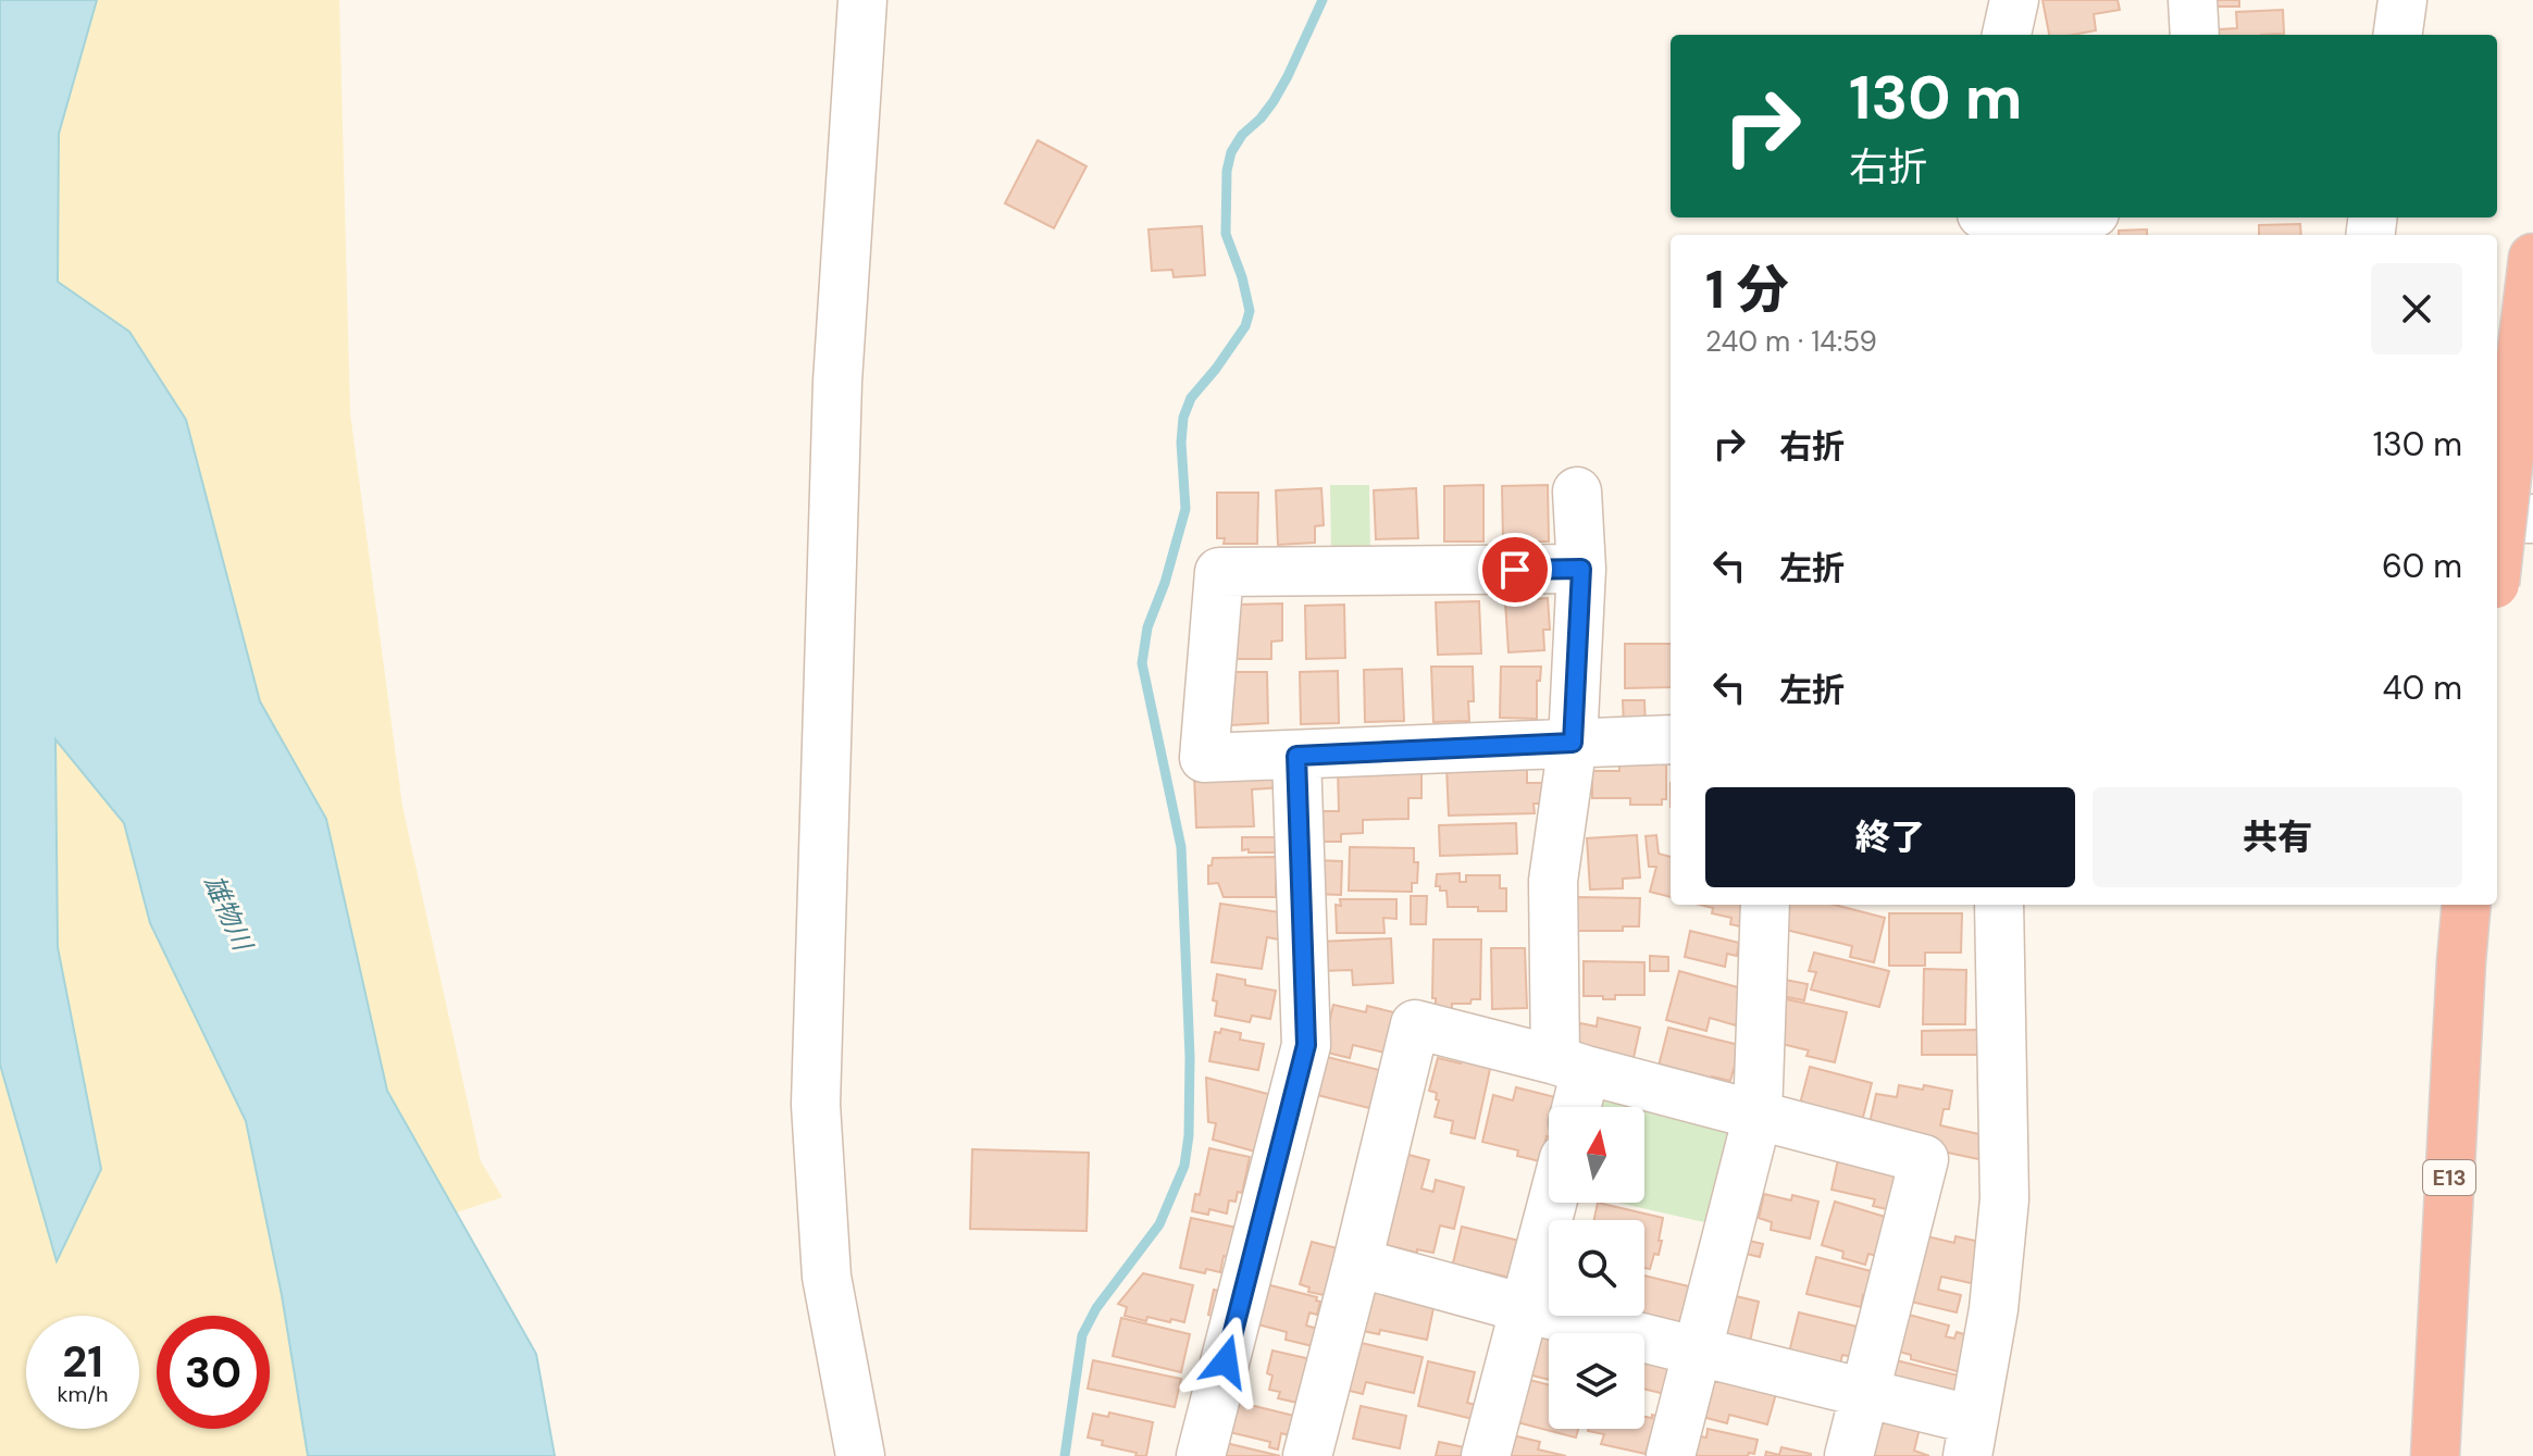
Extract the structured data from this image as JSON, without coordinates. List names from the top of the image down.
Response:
{
  "streets": {
    "highway": ["E13"]
  },
  "water": ["雄物川"],
  "north": "top",
  "page": {
    "turn": ["130 m", "右折"],
    "heading": ["1 分", "240 m · 14:59"],
    "list": [
      {
        "name": "右折",
        "value": "130 m"
      },
      {
        "name": "左折",
        "value": "60 m"
      },
      {
        "name": "左折",
        "value": "40 m"
      }
    ],
    "buttons": ["終了", "共有"],
    "speed": "21 km/h",
    "limit": "30"
  }
}
